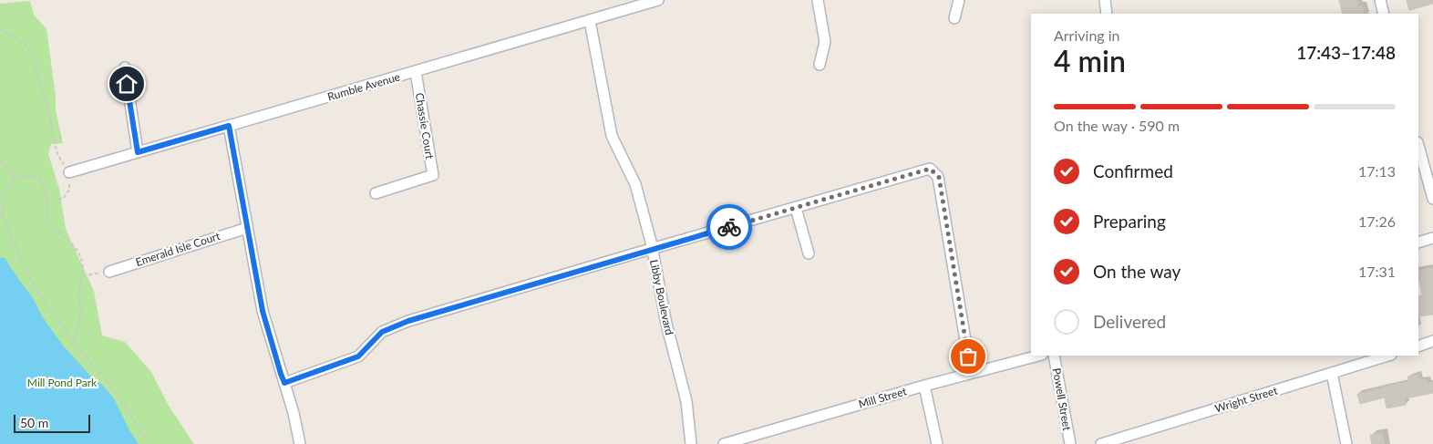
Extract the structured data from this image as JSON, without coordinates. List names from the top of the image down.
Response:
{
  "streets": {
    "street": [
      "Rumble Avenue",
      "Chassie Court",
      "Emerald Isle Court",
      "Libby Boulevard",
      "Mill Street",
      "Powell Street",
      "Wright Street"
    ]
  },
  "crossings": [
    ["Rumble Avenue", "Chassie Court"],
    ["Rumble Avenue", "Libby Boulevard"]
  ],
  "parks": ["Mill Pond Park"],
  "scale_bar": "50 m",
  "page": {
    "heading": ["4 min", "Arriving in", "17:43–17:48"],
    "bar": "On the way · 590 m",
    "list": [
      ["Confirmed", "17:13"],
      ["Preparing", "17:26"],
      ["On the way", "17:31"],
      "Delivered"
    ],
    "scale": "50 m"
  }
}
